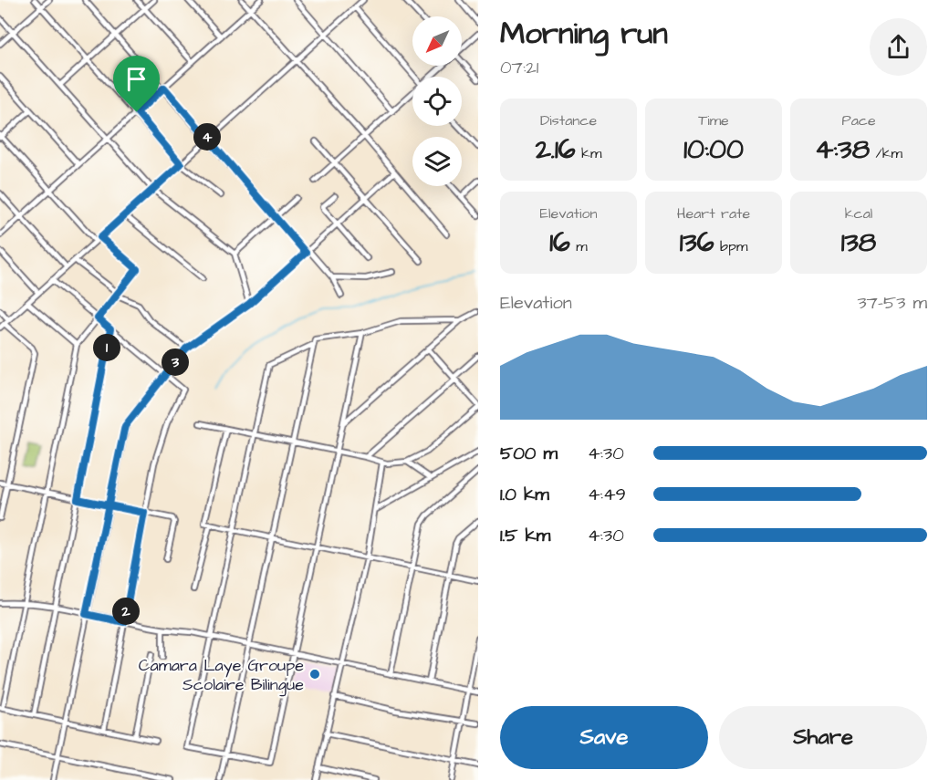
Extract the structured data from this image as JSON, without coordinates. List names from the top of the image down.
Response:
{
  "places": ["Camara Laye Groupe Scolaire Bilingue"],
  "north": "bottom left",
  "page": {
    "heading": ["Morning run", "07:21"],
    "stats": [
      ["Distance", "2.16 km"],
      ["Time", "10:00"],
      ["Pace", "4:38 /km"],
      ["Elevation", "16 m"],
      ["Heart rate", "136 bpm"],
      ["kcal", "138"]
    ],
    "pins": [
      "4",
      "1",
      "3",
      "2"
    ],
    "chart": ["Elevation", "37–53 m"],
    "list": [
      {
        "name": "500 m",
        "note": "4:30"
      },
      {
        "name": "1.0 km",
        "note": "4:49"
      },
      {
        "name": "1.5 km",
        "note": "4:30"
      }
    ],
    "buttons": ["Save", "Share"]
  }
}
